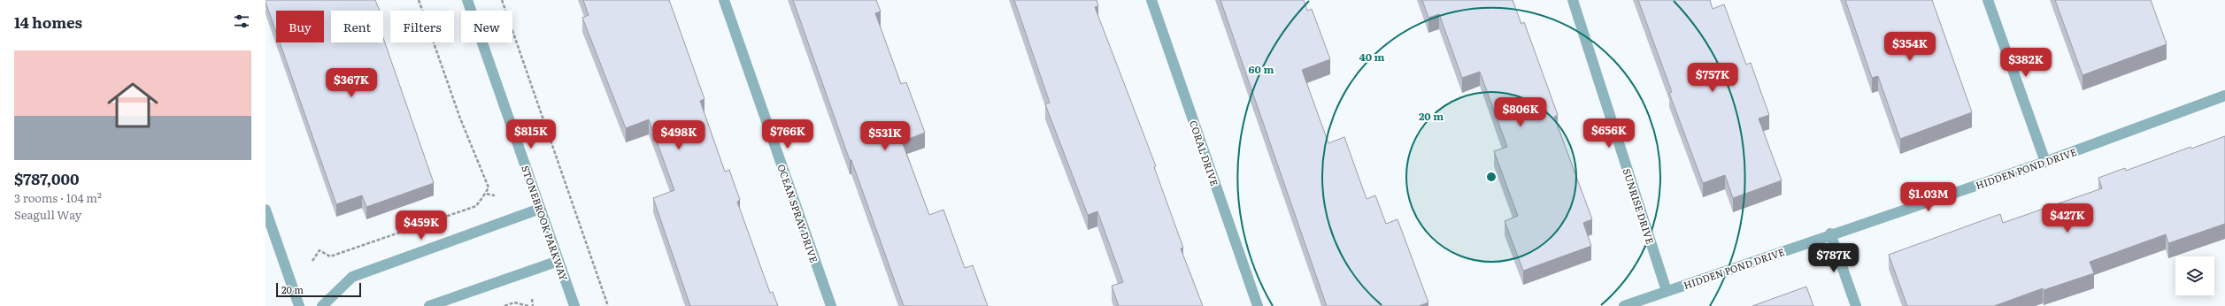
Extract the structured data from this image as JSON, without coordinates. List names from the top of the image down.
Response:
{
  "streets": {
    "street": [
      "CORAL DRIVE",
      "HIDDEN POND DRIVE",
      "SUNRISE DRIVE",
      "OCEAN SPRAY DRIVE",
      "STONEBROOK PARKWAY"
    ]
  },
  "crossings": [
    ["HIDDEN POND DRIVE", "SUNRISE DRIVE"]
  ],
  "scale_bar": "20 m",
  "page": {
    "heading": "14 homes",
    "chip": [
      "Buy",
      "Rent",
      "Filters",
      "New"
    ],
    "price": [
      "$354K",
      "$382K",
      "$757K",
      "$367K",
      "$806K",
      "$656K",
      "$815K",
      "$766K",
      "$498K",
      "$531K",
      "$1.03M",
      "$427K",
      "$459K",
      "$787K"
    ],
    "list": [
      {
        "name": "$787,000",
        "note": "3 rooms · 104 m² · Seagull Way"
      }
    ],
    "scale": "20 m"
  },
  "rings": ["40 m", "60 m", "20 m"]
}
